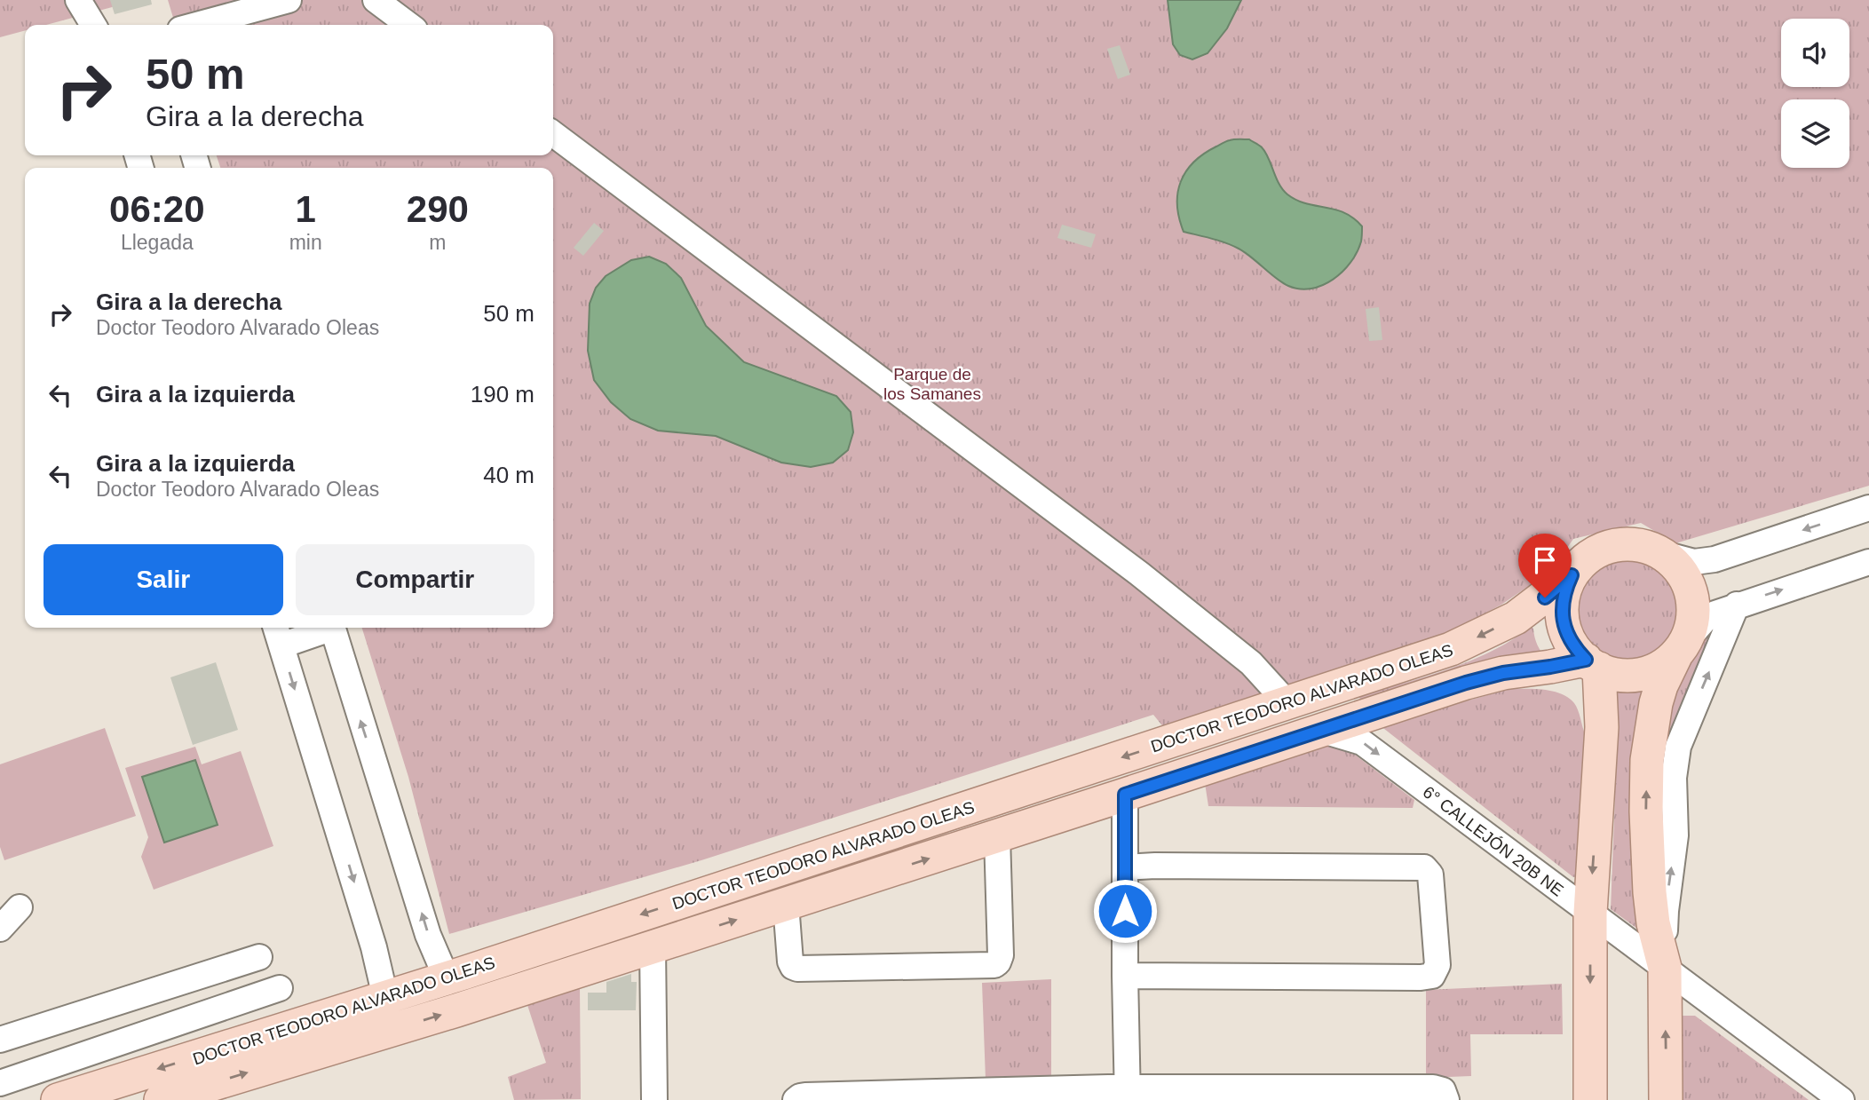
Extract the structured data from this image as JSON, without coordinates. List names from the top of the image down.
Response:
{
  "streets": {
    "main road": ["DOCTOR TEODORO ALVARADO OLEAS"],
    "street": ["6° CALLEJÓN 20B NE"]
  },
  "crossings": [
    ["DOCTOR TEODORO ALVARADO OLEAS", "6° CALLEJÓN 20B NE"]
  ],
  "one_way": ["6° CALLEJÓN 20B NE"],
  "parks": ["Parque de los Samanes"],
  "page": {
    "turn": ["50 m", "Gira a la derecha"],
    "eta": [
      "06:20",
      "Llegada",
      "1",
      "min",
      "290",
      "m"
    ],
    "list": [
      {
        "name": "Gira a la derecha",
        "note": "Doctor Teodoro Alvarado Oleas",
        "value": "50 m"
      },
      {
        "name": "Gira a la izquierda",
        "value": "190 m"
      },
      {
        "name": "Gira a la izquierda",
        "note": "Doctor Teodoro Alvarado Oleas",
        "value": "40 m"
      }
    ],
    "buttons": ["Salir", "Compartir"]
  }
}
